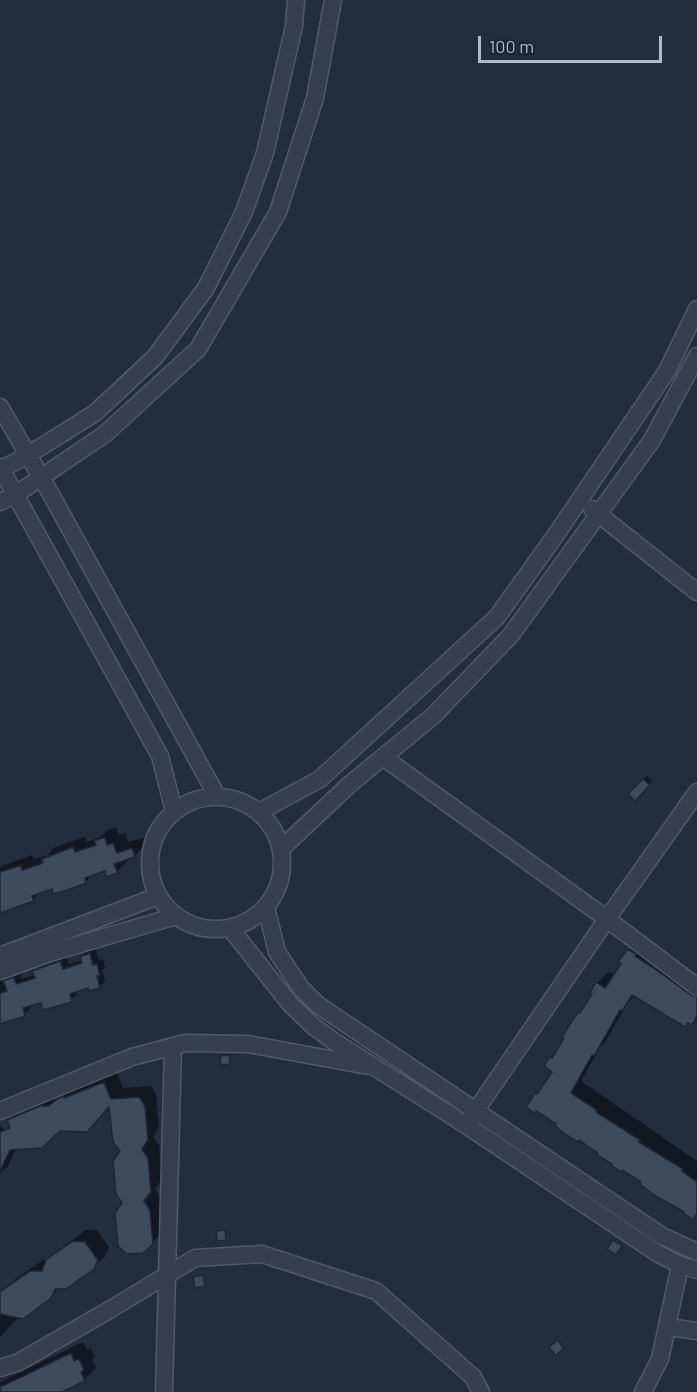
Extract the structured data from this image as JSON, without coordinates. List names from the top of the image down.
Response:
{
  "scale_bar": "100 m"
}
